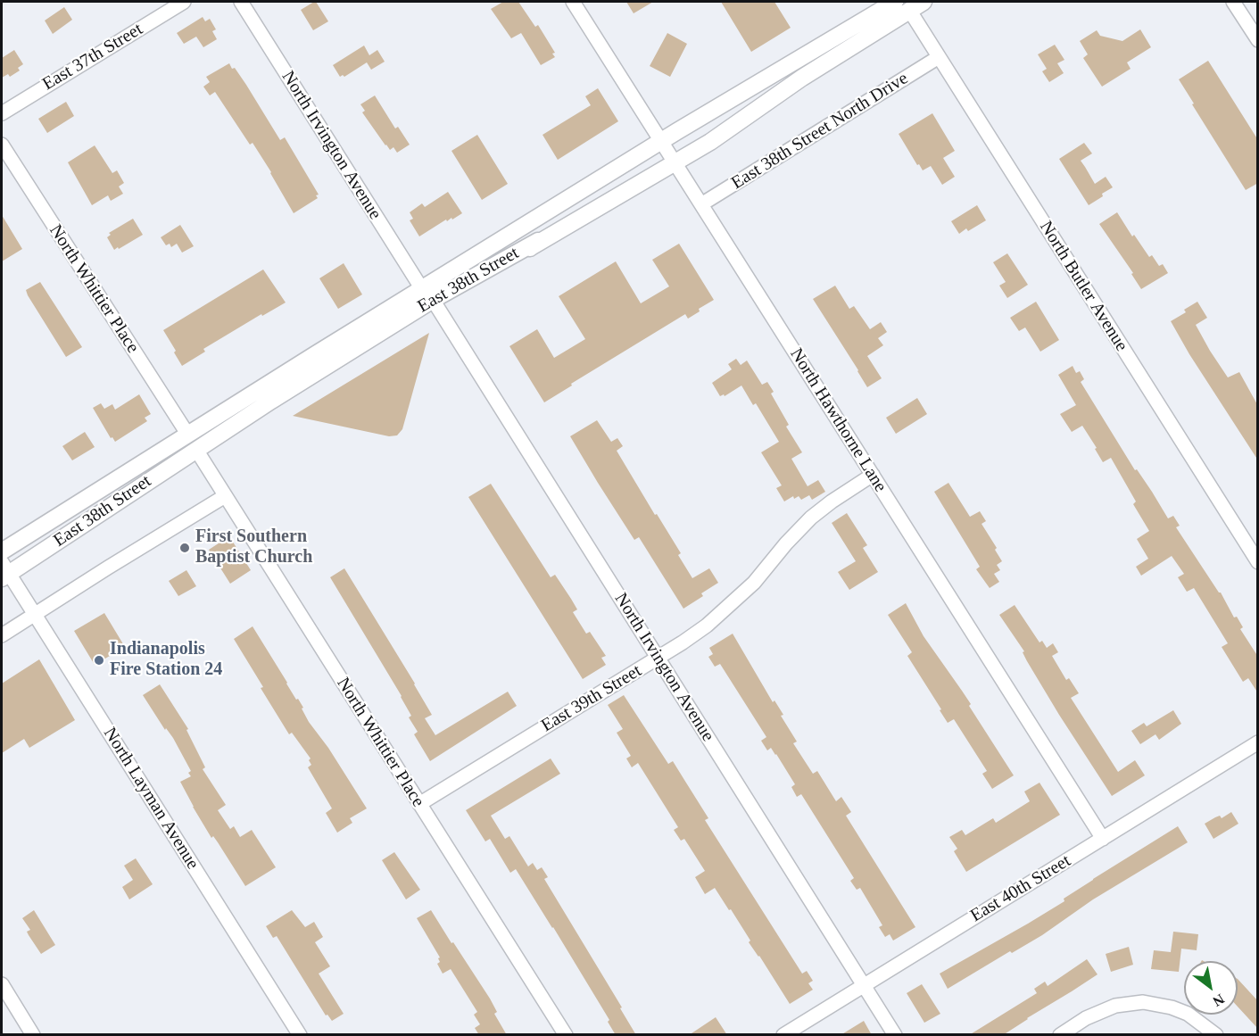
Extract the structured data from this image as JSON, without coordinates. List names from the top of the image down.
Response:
{
  "streets": {
    "main road": ["East 38th Street"],
    "street": [
      "East 37th Street",
      "East 38th Street North Drive",
      "North Irvington Avenue",
      "North Butler Avenue",
      "North Whittier Place",
      "North Hawthorne Lane",
      "East 39th Street",
      "North Layman Avenue",
      "East 40th Street"
    ]
  },
  "crossings": [
    ["East 38th Street North Drive", "North Butler Avenue"],
    ["East 38th Street North Drive", "North Hawthorne Lane"],
    ["North Irvington Avenue", "East 38th Street"],
    ["North Irvington Avenue", "East 39th Street"],
    ["North Irvington Avenue", "East 40th Street"],
    ["East 38th Street", "North Butler Avenue"],
    ["East 38th Street", "North Whittier Place"],
    ["East 38th Street", "North Hawthorne Lane"],
    ["East 38th Street", "North Layman Avenue"],
    ["North Whittier Place", "East 39th Street"],
    ["North Hawthorne Lane", "East 39th Street"],
    ["North Hawthorne Lane", "East 40th Street"]
  ],
  "places": ["First Southern Baptist Church", "Indianapolis Fire Station 24"],
  "north": "bottom right"
}
